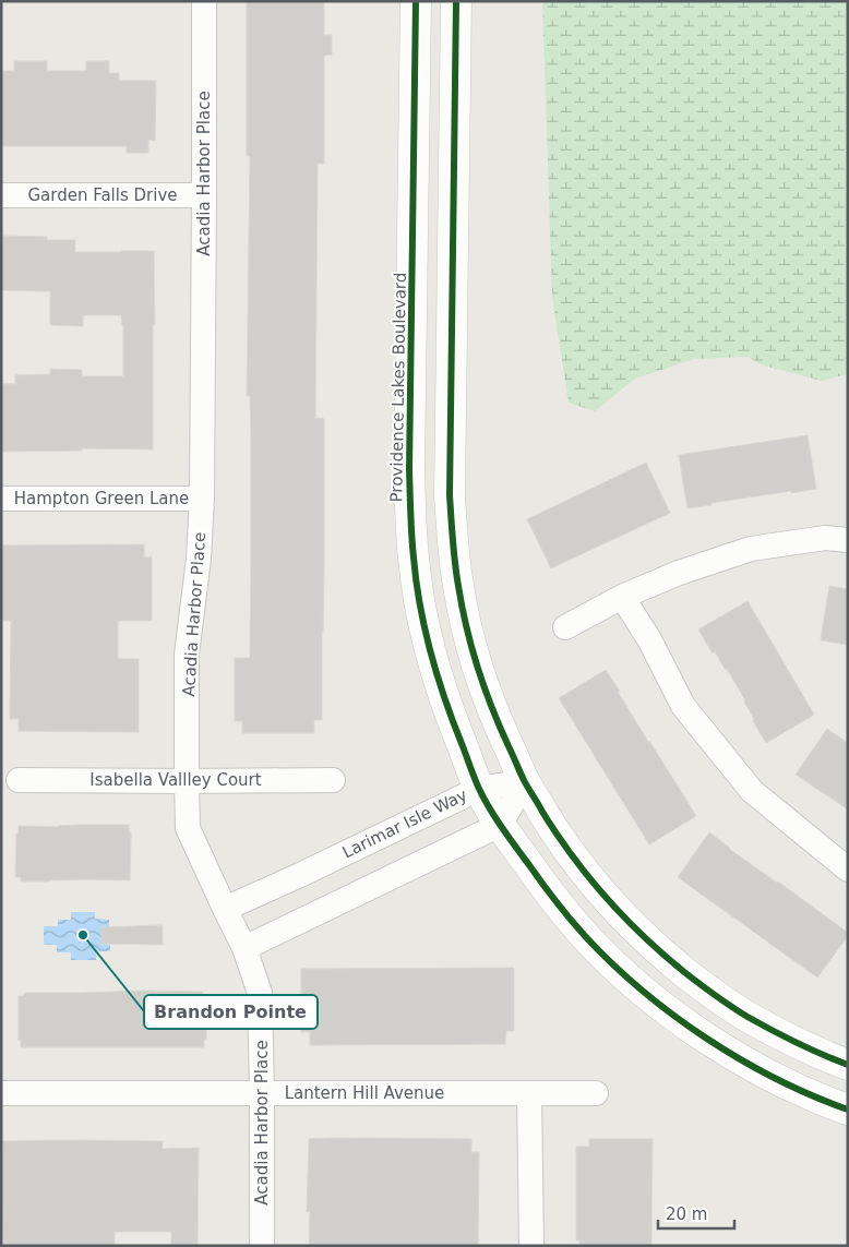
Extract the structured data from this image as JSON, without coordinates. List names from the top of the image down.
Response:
{
  "streets": {
    "street": [
      "Acadia Harbor Place",
      "Garden Falls Drive",
      "Providence Lakes Boulevard",
      "Hampton Green Lane",
      "Isabella Vallley Court",
      "Larimar Isle Way",
      "Lantern Hill Avenue"
    ]
  },
  "crossings": [
    ["Acadia Harbor Place", "Garden Falls Drive"],
    ["Acadia Harbor Place", "Hampton Green Lane"],
    ["Acadia Harbor Place", "Isabella Vallley Court"],
    ["Acadia Harbor Place", "Larimar Isle Way"],
    ["Acadia Harbor Place", "Lantern Hill Avenue"],
    ["Providence Lakes Boulevard", "Larimar Isle Way"]
  ],
  "places": ["Brandon Pointe"],
  "scale_bar": "20 m"
}
